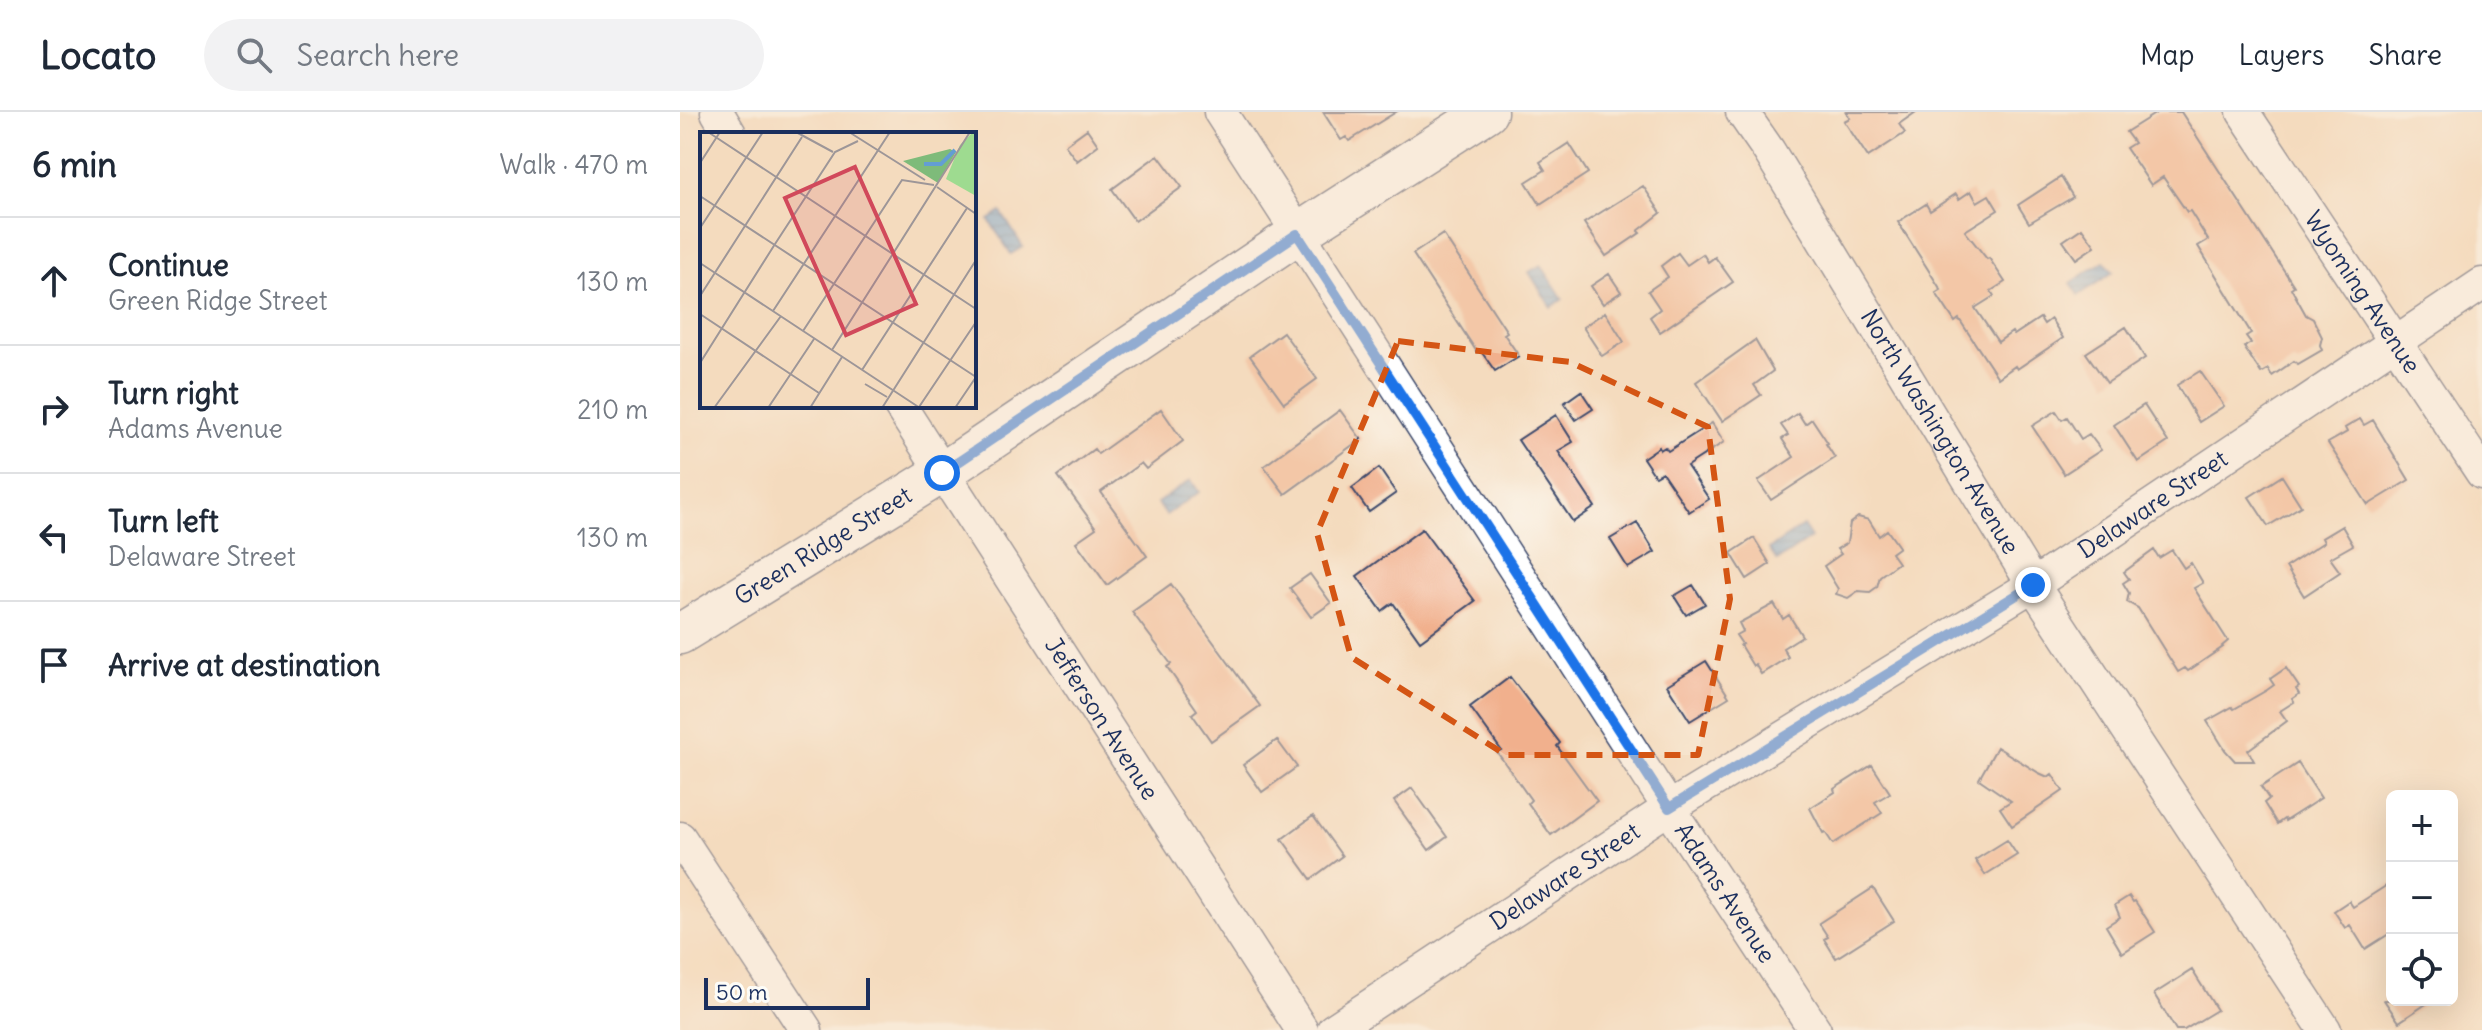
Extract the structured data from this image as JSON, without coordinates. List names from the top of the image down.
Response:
{
  "streets": {
    "main road": ["Green Ridge Street"],
    "street": [
      "Wyoming Avenue",
      "North Washington Avenue",
      "Delaware Street",
      "Jefferson Avenue",
      "Adams Avenue"
    ]
  },
  "crossings": [
    ["Wyoming Avenue", "Delaware Street"],
    ["North Washington Avenue", "Delaware Street"],
    ["Delaware Street", "Adams Avenue"],
    ["Green Ridge Street", "Jefferson Avenue"],
    ["Green Ridge Street", "Adams Avenue"]
  ],
  "scale_bar": "50 m",
  "page": {
    "header": "Locato",
    "search": "Search here",
    "nav": ["Map", "Layers", "Share"],
    "heading": ["6 min", "Walk · 470 m"],
    "list": [
      ["Continue", "Green Ridge Street", "130 m"],
      ["Turn right", "Adams Avenue", "210 m"],
      ["Turn left", "Delaware Street", "130 m"],
      "Arrive at destination"
    ],
    "map_buttons": ["+", "−"],
    "scale": "50 m"
  }
}
